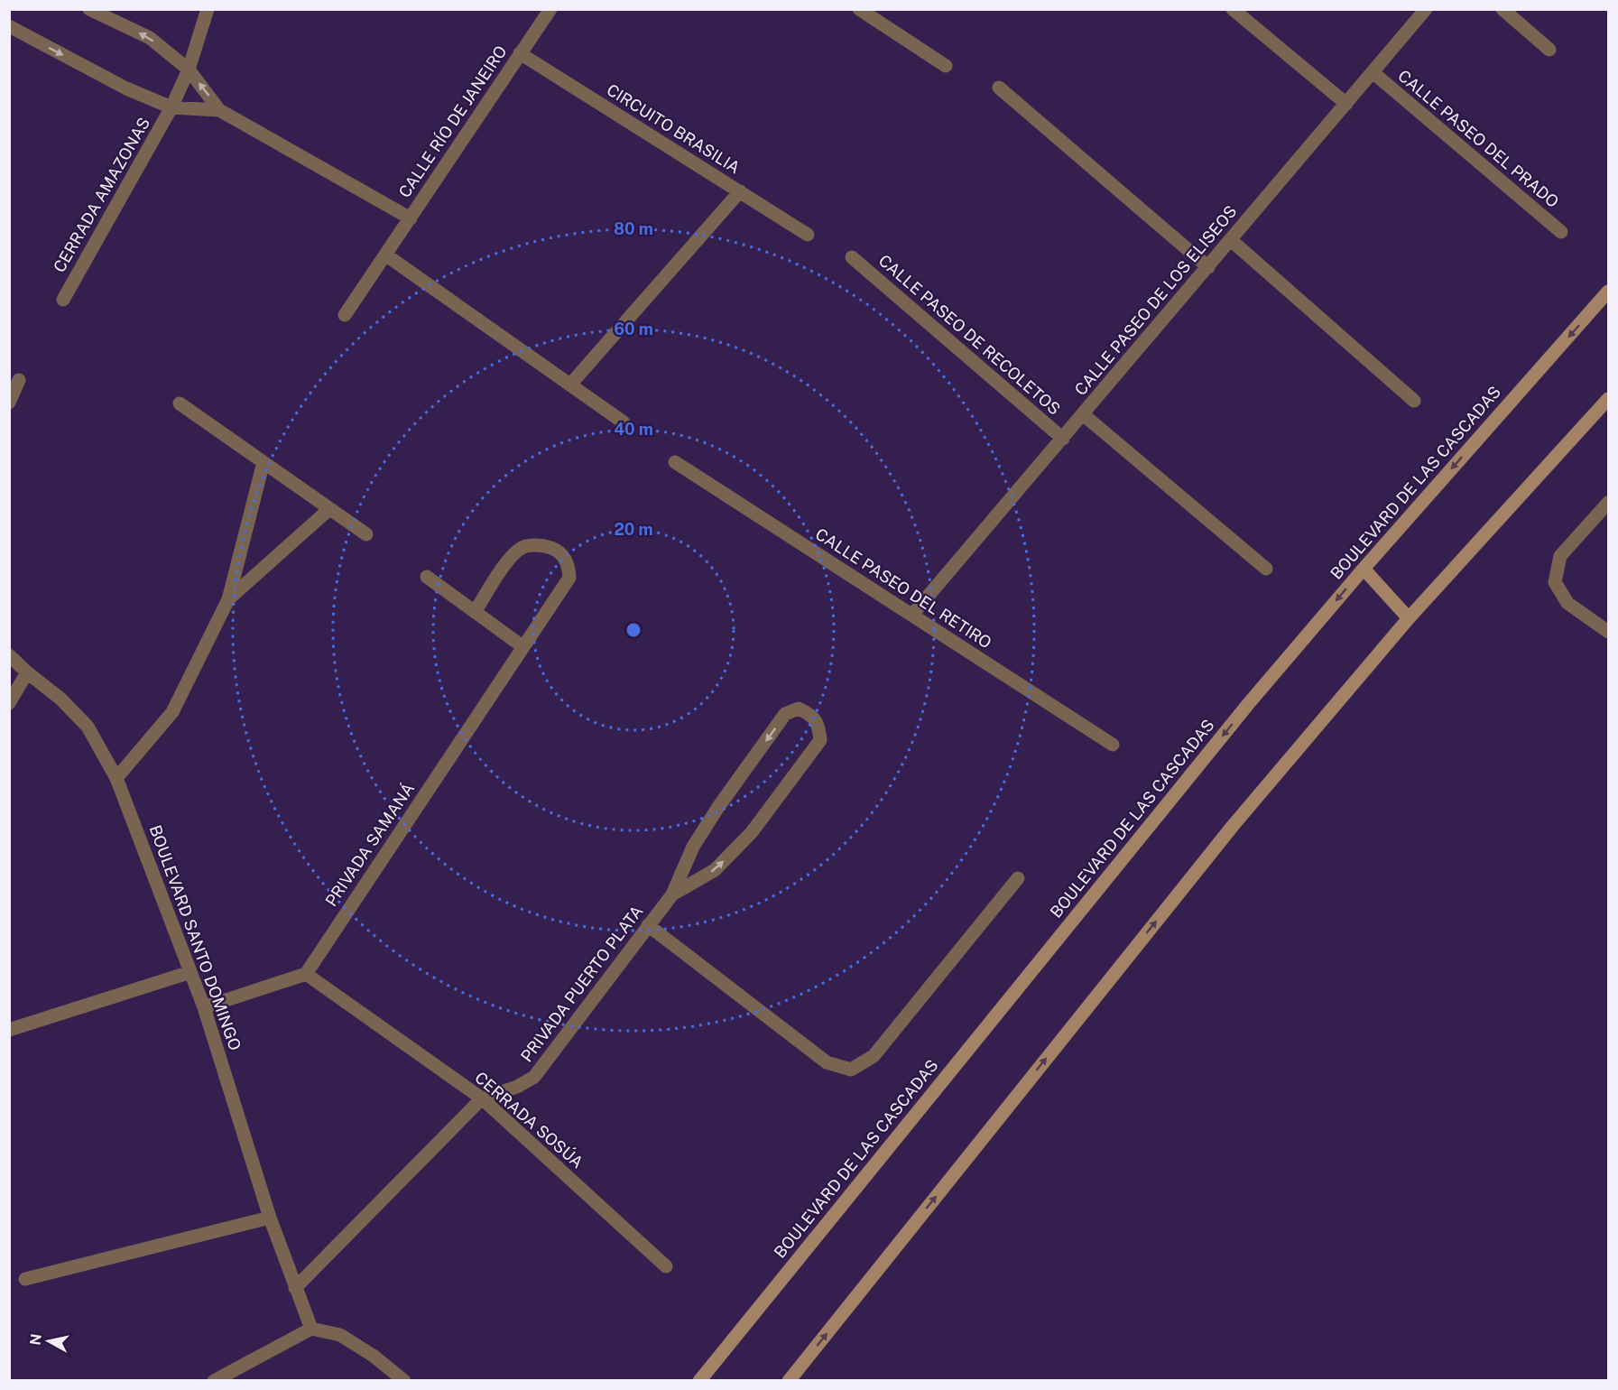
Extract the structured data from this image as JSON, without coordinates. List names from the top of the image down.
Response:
{
  "streets": {
    "main road": ["BOULEVARD DE LAS CASCADAS"],
    "street": [
      "CALLE RÍO DE JANEIRO",
      "CIRCUITO BRASILIA",
      "CALLE PASEO DEL PRADO",
      "CERRADA AMAZONAS",
      "CALLE PASEO DE LOS ELISEOS",
      "CALLE PASEO DE RECOLETOS",
      "CALLE PASEO DEL RETIRO",
      "PRIVADA SAMANÁ",
      "BOULEVARD SANTO DOMINGO",
      "PRIVADA PUERTO PLATA",
      "CERRADA SOSÚA"
    ]
  },
  "crossings": [
    ["CALLE RÍO DE JANEIRO", "CIRCUITO BRASILIA"],
    ["CALLE PASEO DEL PRADO", "CALLE PASEO DE LOS ELISEOS"],
    ["CALLE PASEO DE LOS ELISEOS", "CALLE PASEO DE RECOLETOS"],
    ["CALLE PASEO DE LOS ELISEOS", "CALLE PASEO DEL RETIRO"],
    ["PRIVADA SAMANÁ", "CERRADA SOSÚA"],
    ["PRIVADA PUERTO PLATA", "CERRADA SOSÚA"]
  ],
  "north": "left",
  "rings": [
    "80 m",
    "60 m",
    "40 m",
    "20 m"
  ]
}
